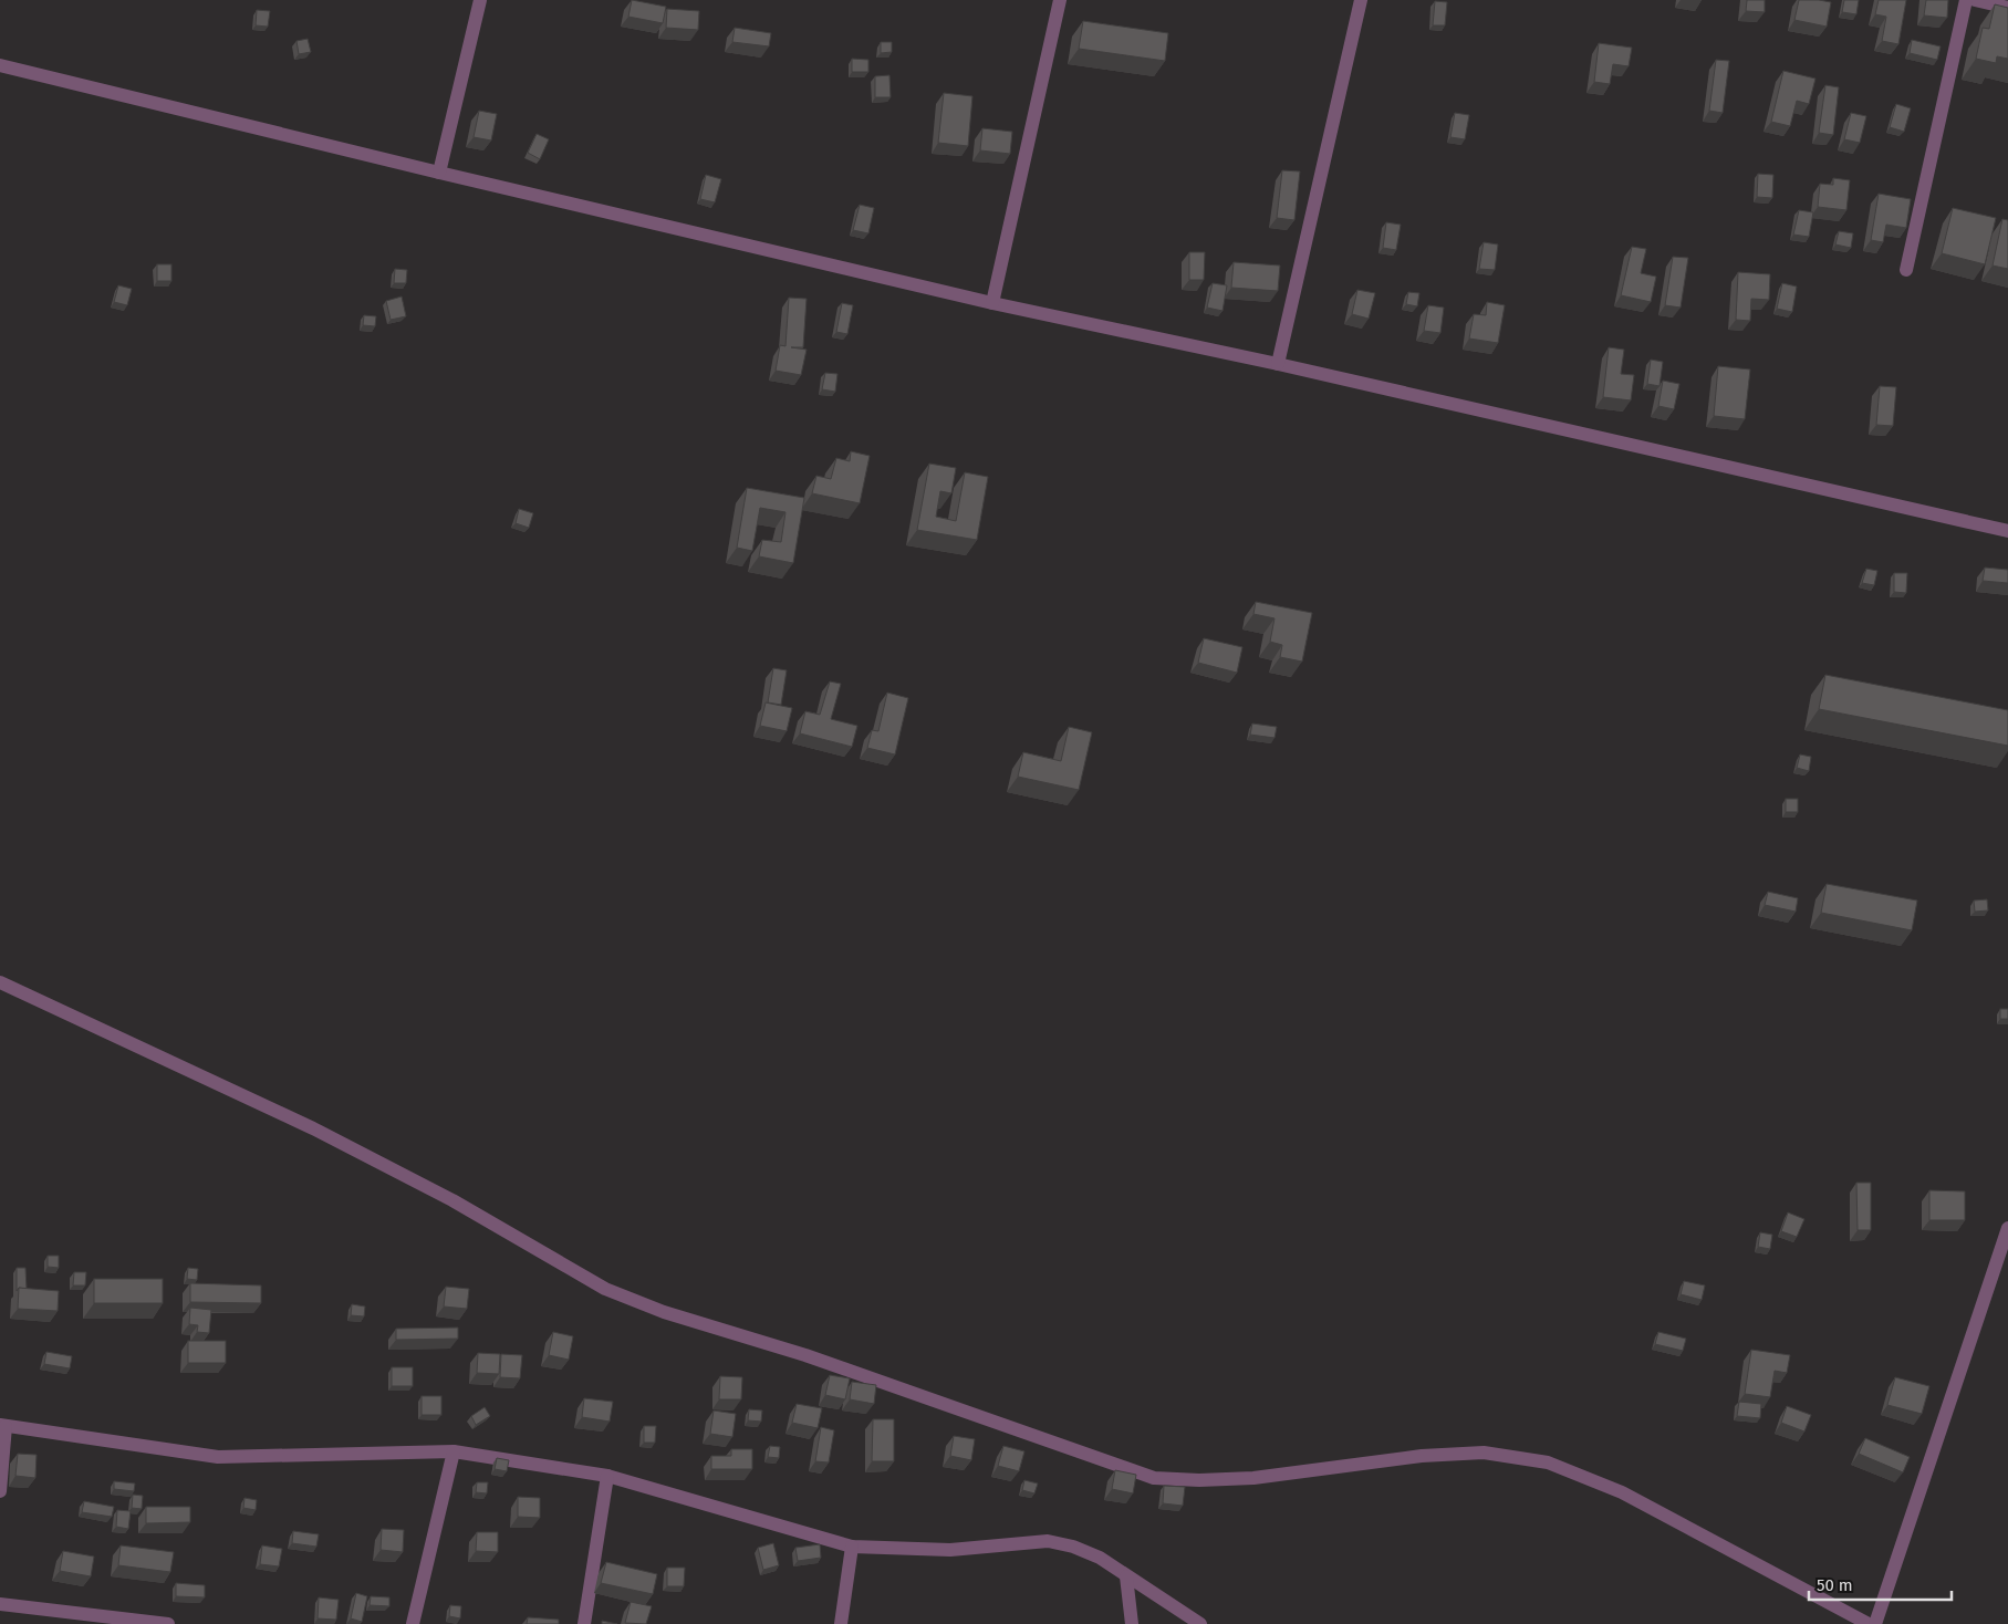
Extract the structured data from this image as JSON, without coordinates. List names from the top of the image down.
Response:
{
  "scale_bar": "50 m"
}
